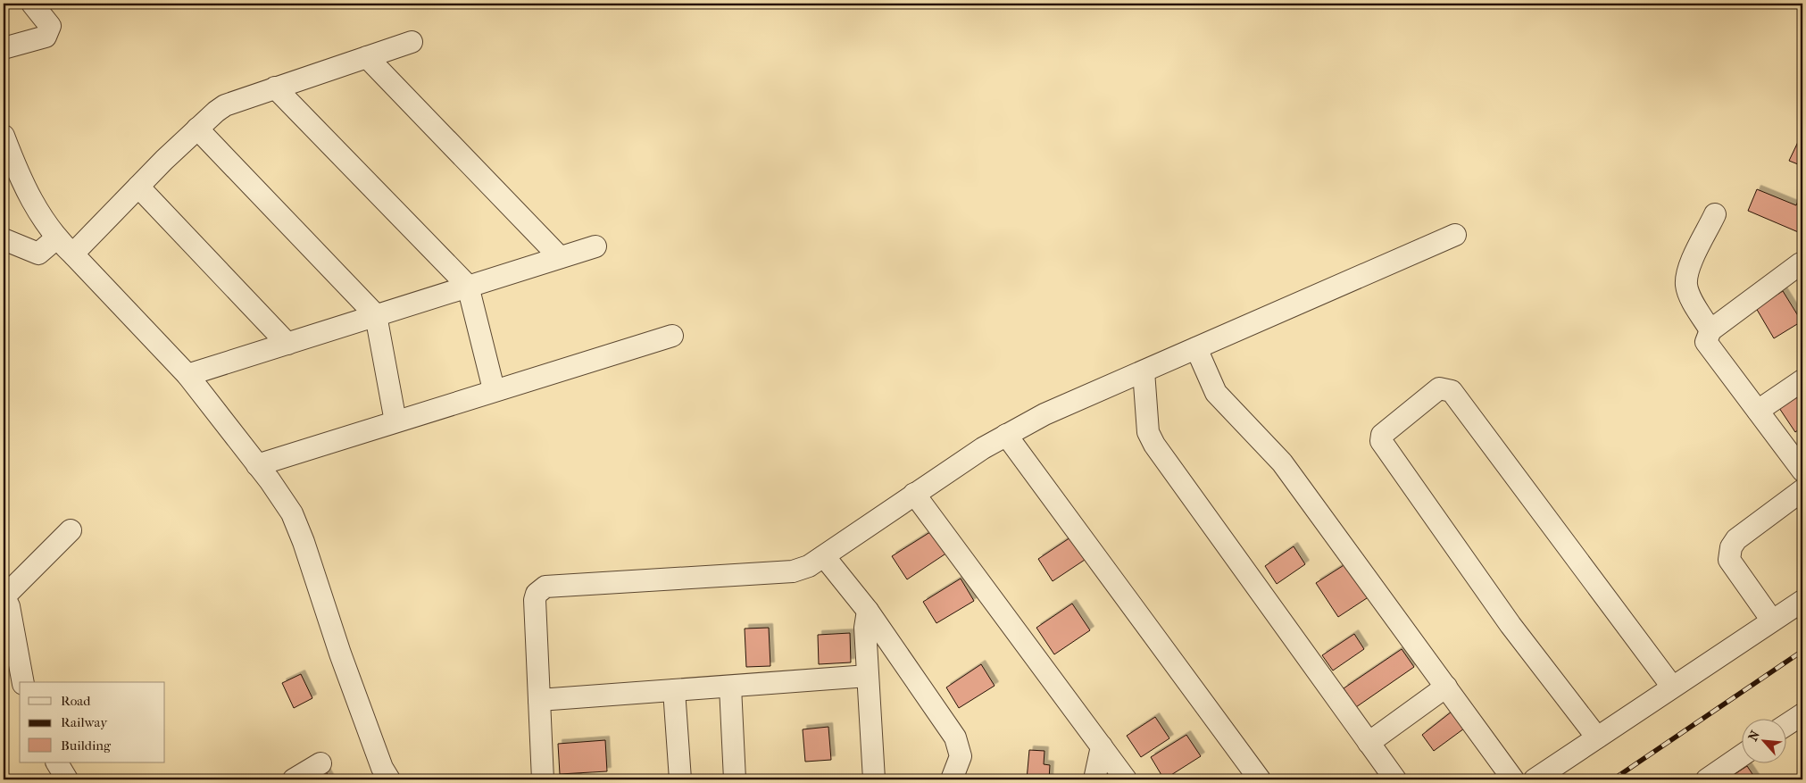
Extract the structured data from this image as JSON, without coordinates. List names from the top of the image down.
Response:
{
  "legend": ["Road", "Railway", "Building"],
  "north": "top left"
}
